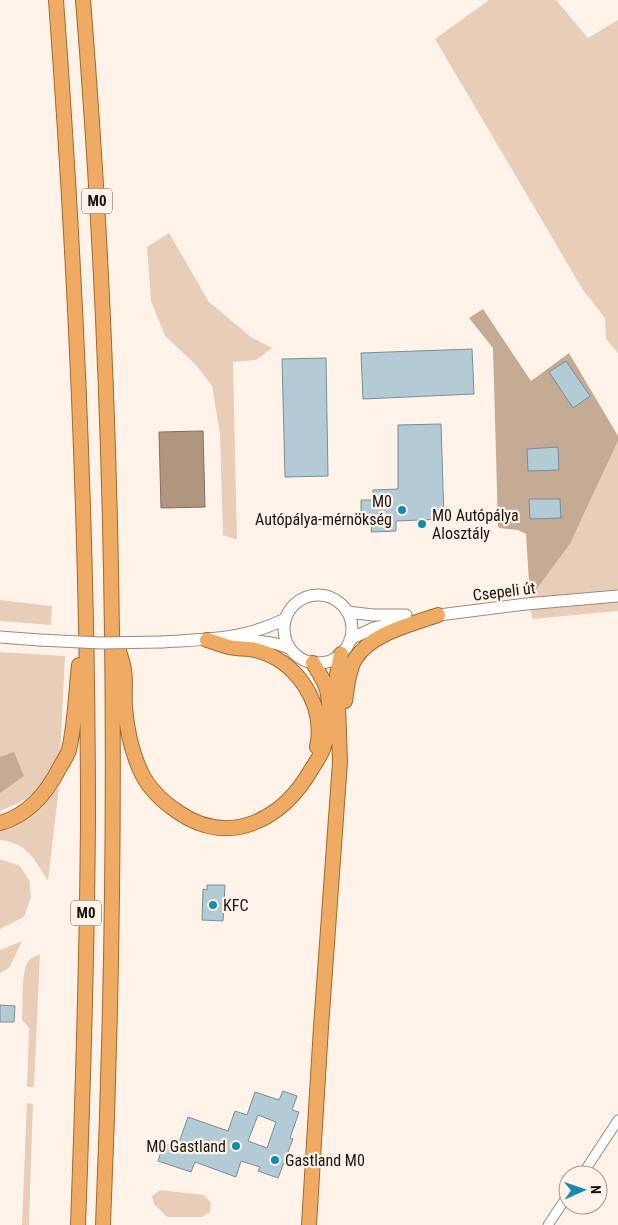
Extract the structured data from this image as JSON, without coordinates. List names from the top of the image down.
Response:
{
  "streets": {
    "highway": ["M0"],
    "street": ["Csepeli út"]
  },
  "places": [
    "M0 Autópálya-mérnökség",
    "M0 Autópálya Alosztály",
    "KFC",
    "M0 Gastland",
    "Gastland M0"
  ],
  "north": "right"
}
